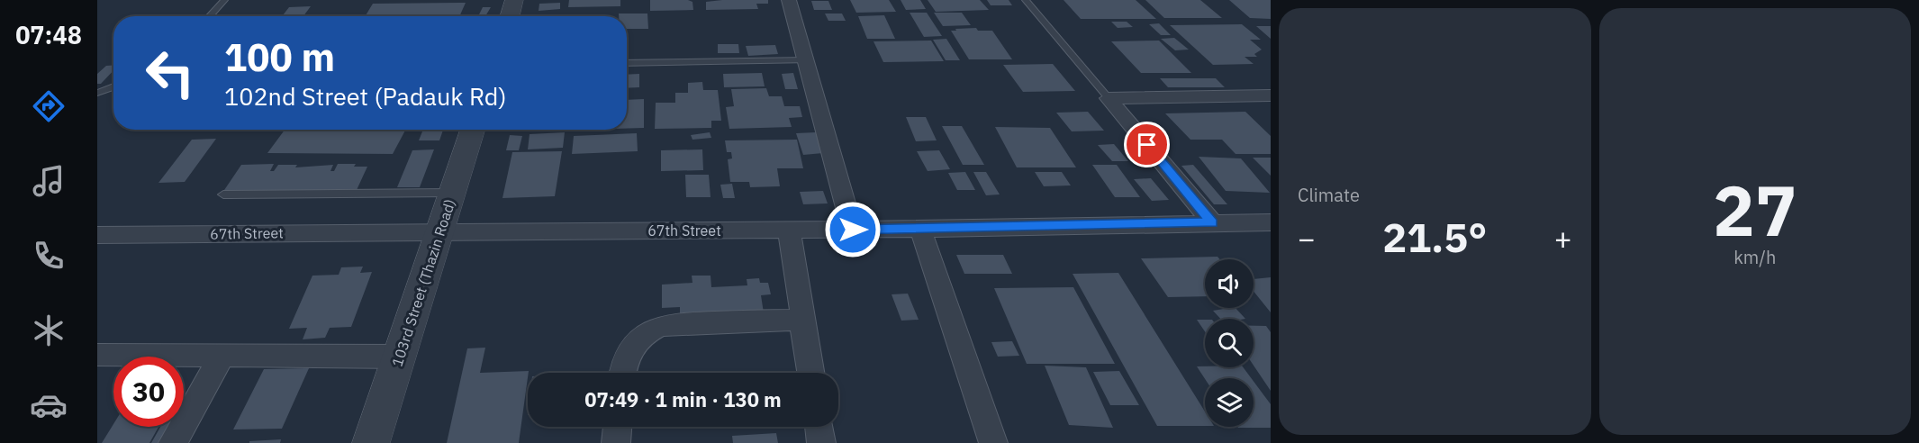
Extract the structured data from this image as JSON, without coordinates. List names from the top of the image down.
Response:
{
  "streets": {
    "street": ["67th Street", "103rd Street (Thazin Road)"]
  },
  "crossings": [
    ["67th Street", "103rd Street (Thazin Road)"]
  ],
  "page": {
    "tabs": "07:48",
    "tile": [
      "Climate",
      ["27", "km/h"]
    ],
    "turn": ["100 m", "102nd Street (Padauk Rd)"],
    "heat": ["−", "21.5°", "+"],
    "limit": "30",
    "trip": "07:49 · 1 min · 130 m"
  }
}
